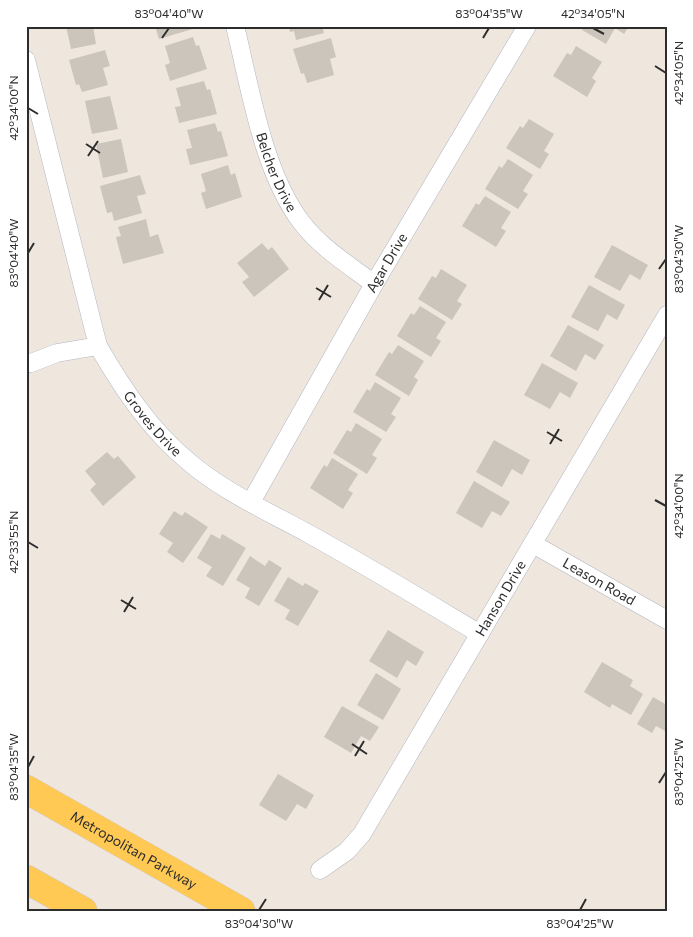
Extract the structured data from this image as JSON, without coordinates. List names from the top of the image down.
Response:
{
  "streets": {
    "main road": ["Metropolitan Parkway"],
    "street": [
      "Belcher Drive",
      "Agar Drive",
      "Groves Drive",
      "Leason Road",
      "Hanson Drive"
    ]
  },
  "crossings": [
    ["Belcher Drive", "Agar Drive"],
    ["Agar Drive", "Groves Drive"],
    ["Groves Drive", "Hanson Drive"],
    ["Leason Road", "Hanson Drive"]
  ],
  "coordinates": [
    "83°04'40\"W",
    "83°04'35\"W",
    "42°34'05\"N",
    "42°34'00\"N",
    "83°04'30\"W",
    "42°33'55\"N",
    "83°04'25\"W"
  ]
}
